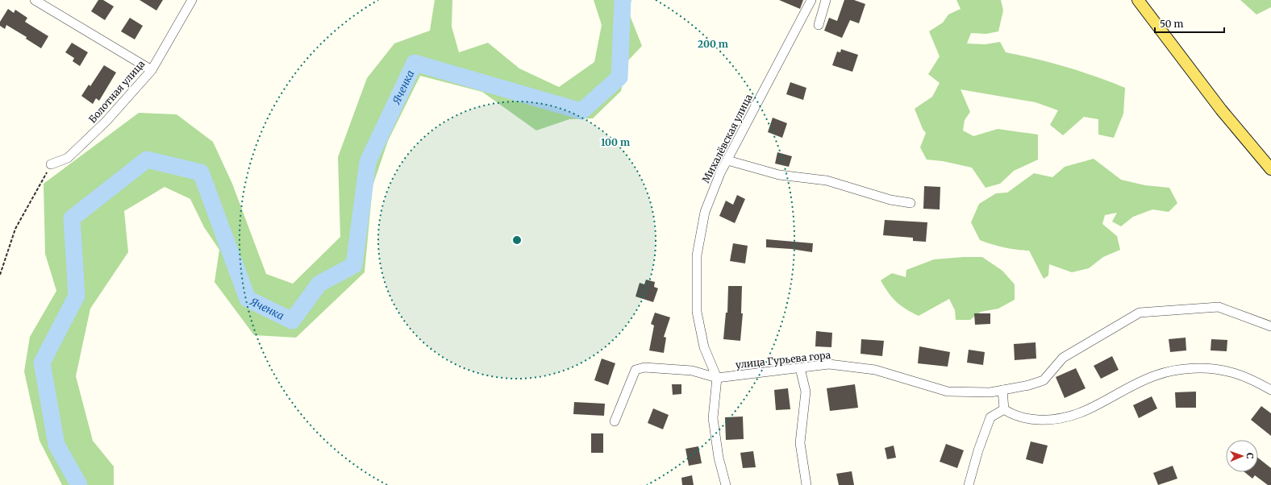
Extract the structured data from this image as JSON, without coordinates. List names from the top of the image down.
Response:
{
  "streets": {
    "street": ["Болотная улица", "Михалёвская улица", "улица Гурьева гора"]
  },
  "crossings": [
    ["Михалёвская улица", "улица Гурьева гора"]
  ],
  "water": ["Яченка"],
  "scale_bar": "50 m",
  "north": "right",
  "rings": ["200 m", "100 m"]
}
